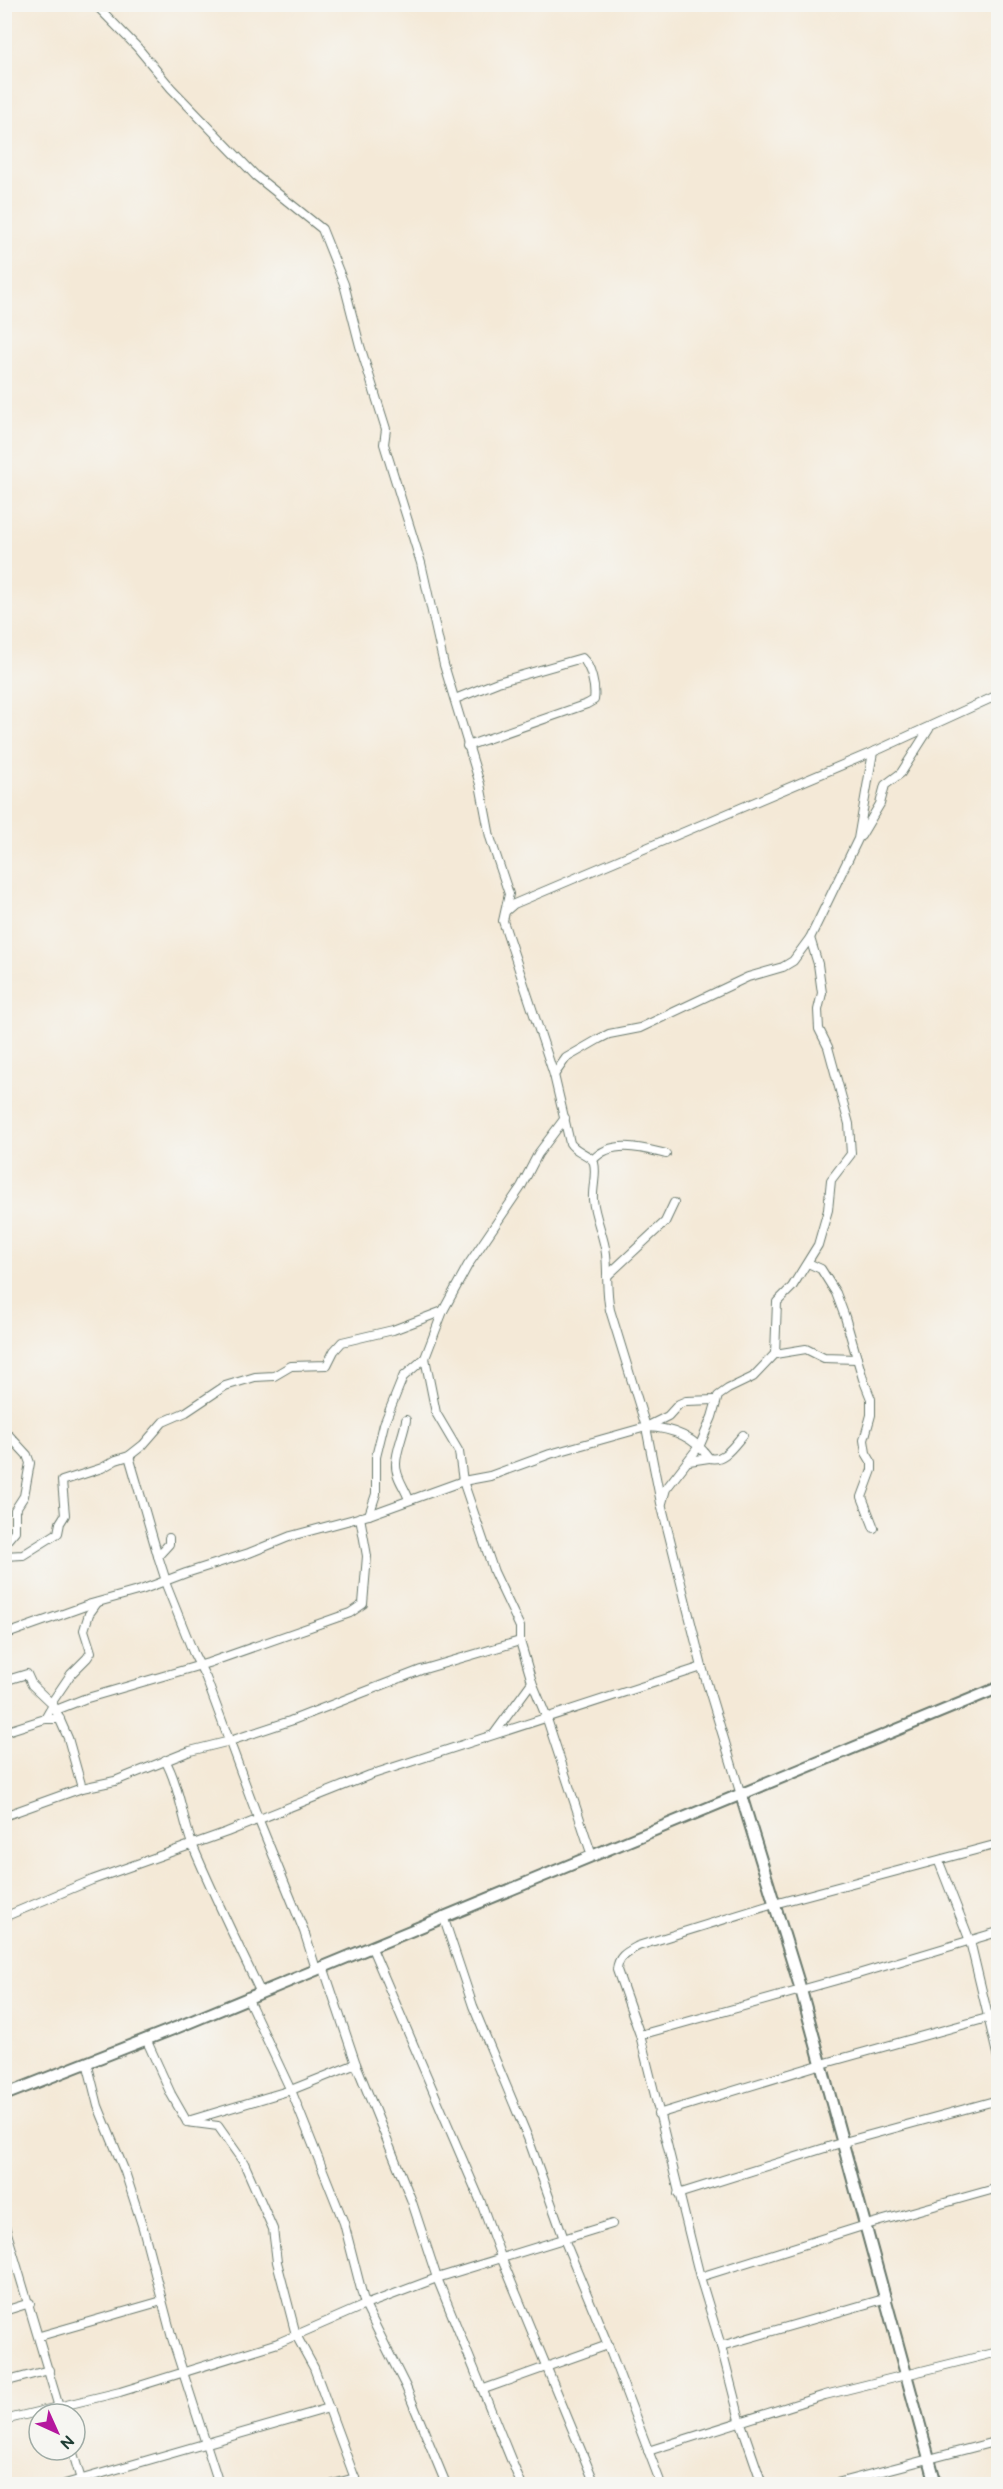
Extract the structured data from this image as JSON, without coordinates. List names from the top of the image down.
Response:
{
  "north": "bottom right"
}
